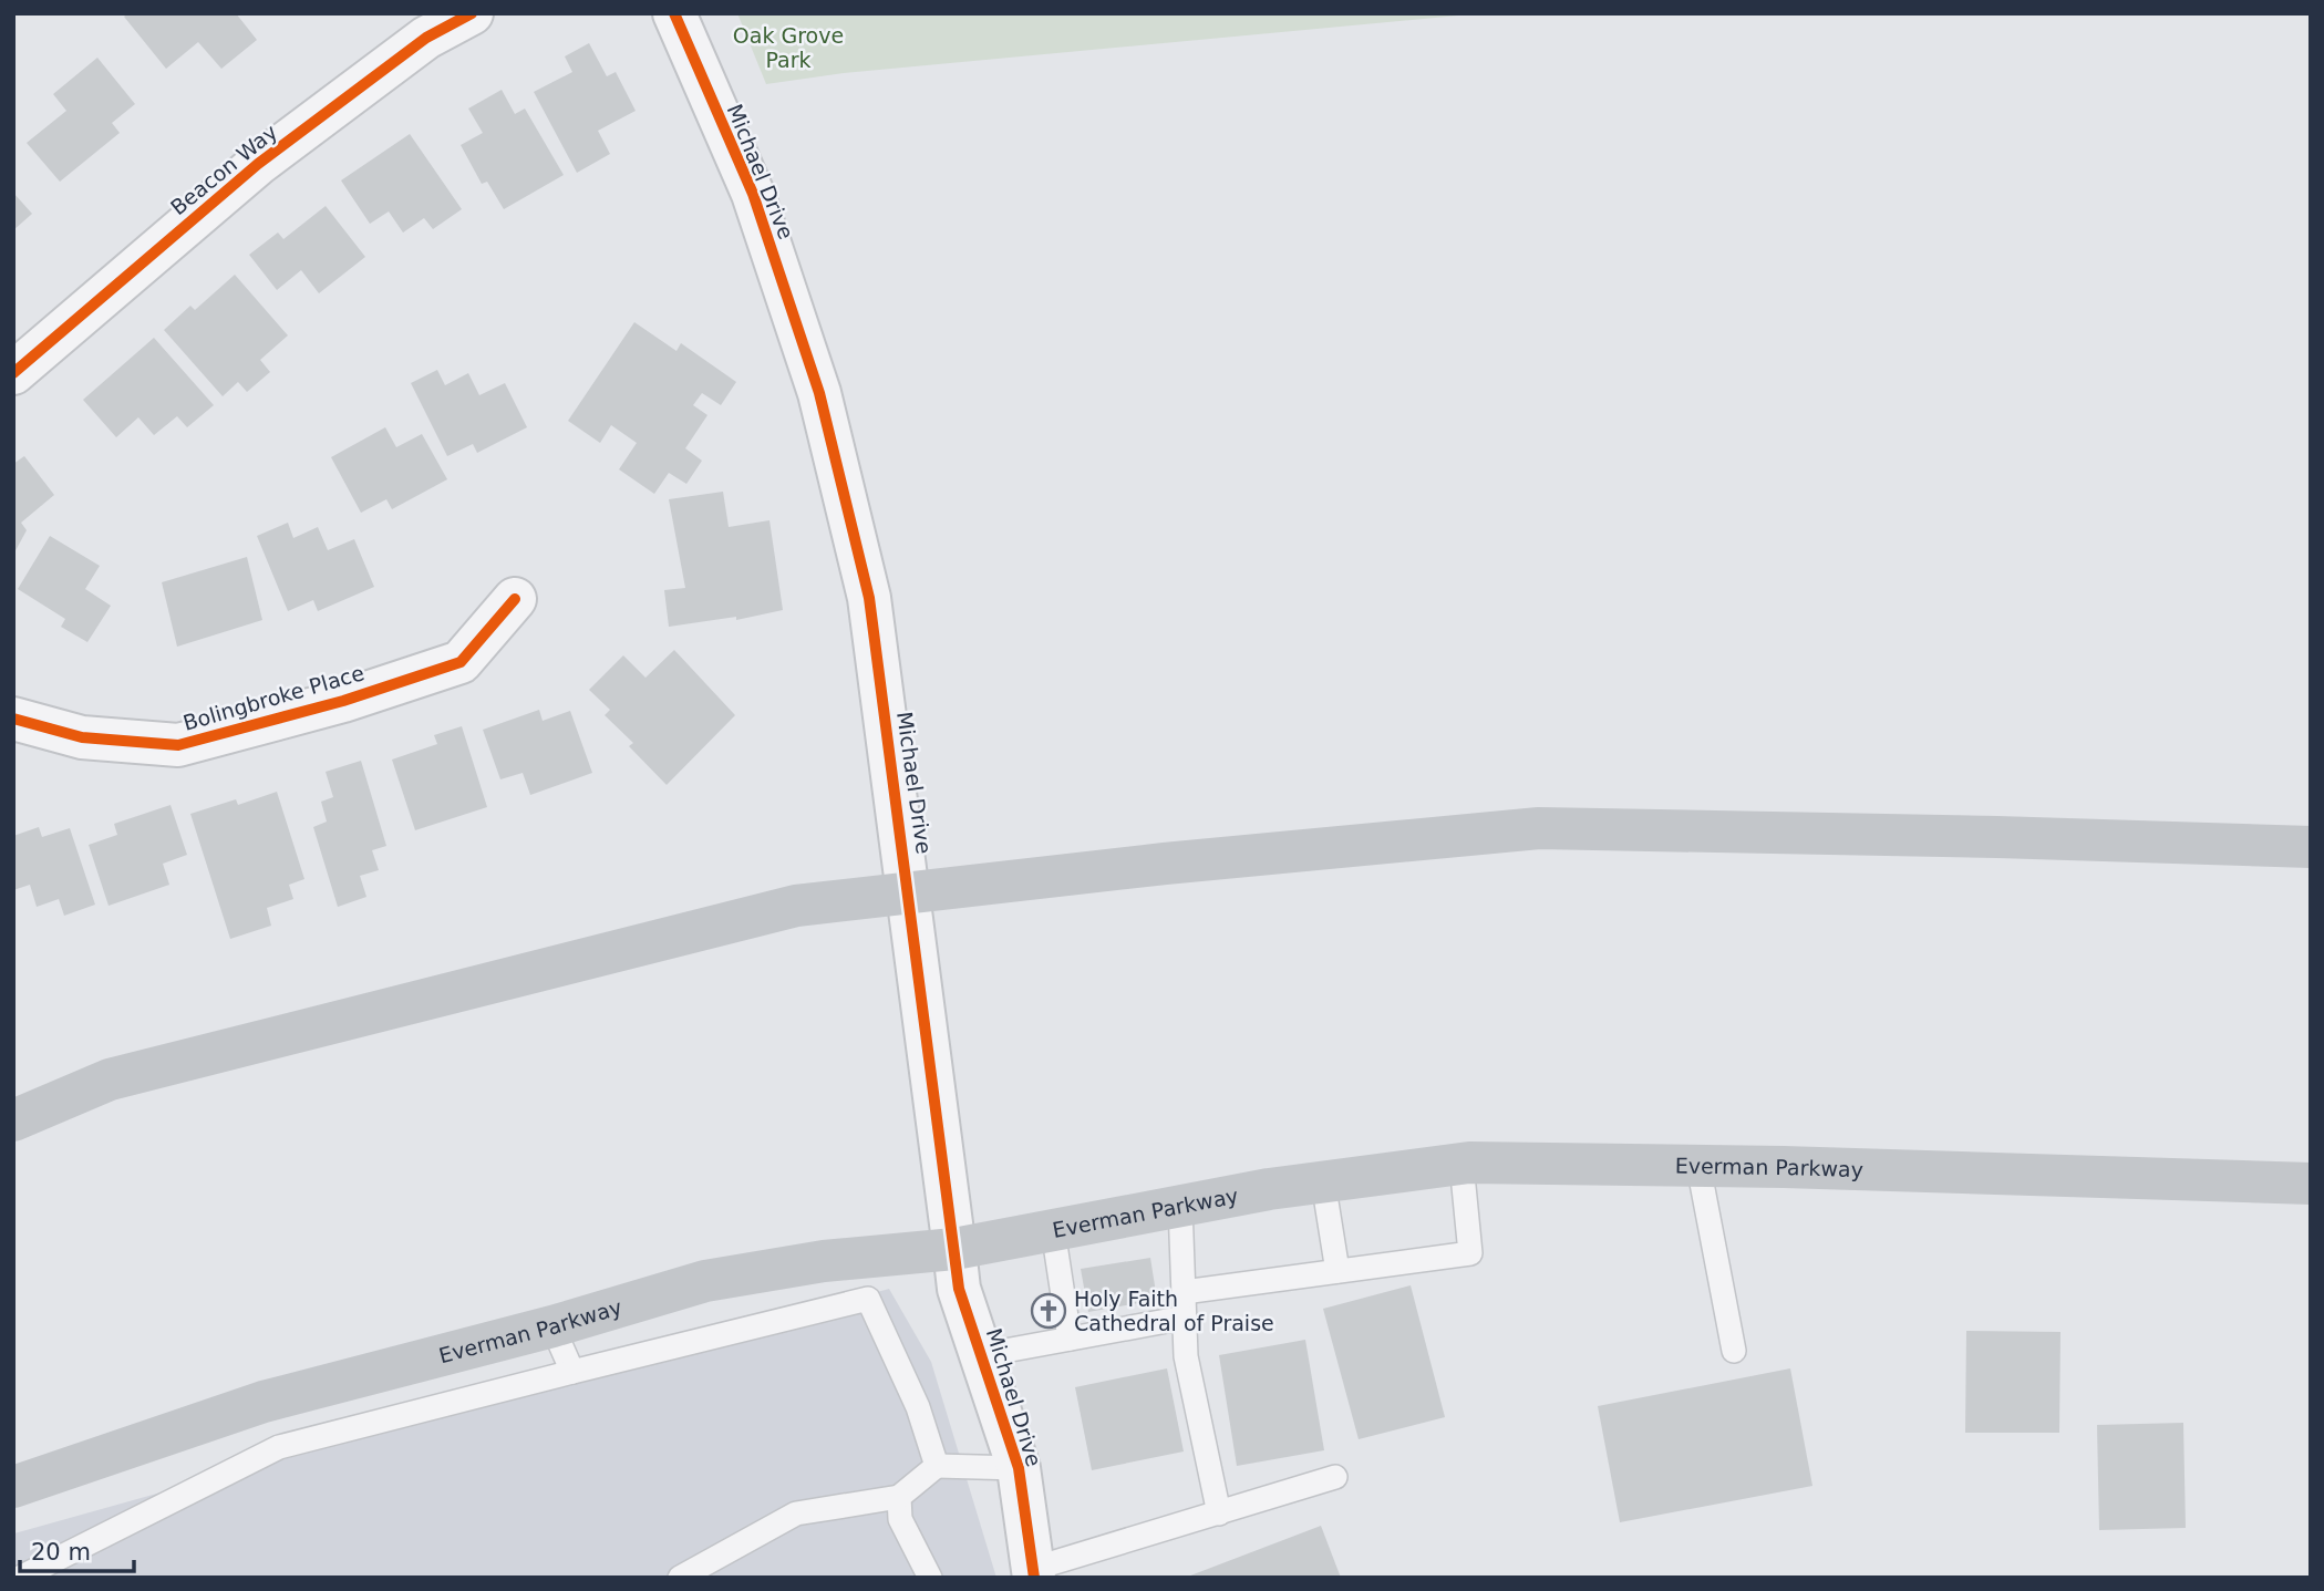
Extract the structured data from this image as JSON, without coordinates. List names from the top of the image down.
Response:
{
  "streets": {
    "main road": ["Everman Parkway"],
    "street": ["Beacon Way", "Michael Drive", "Bolingbroke Place"]
  },
  "crossings": [
    ["Michael Drive", "Everman Parkway"]
  ],
  "parks": ["Oak Grove Park"],
  "places": {
    "church": ["Holy Faith Cathedral of Praise"]
  },
  "scale_bar": "20 m"
}
